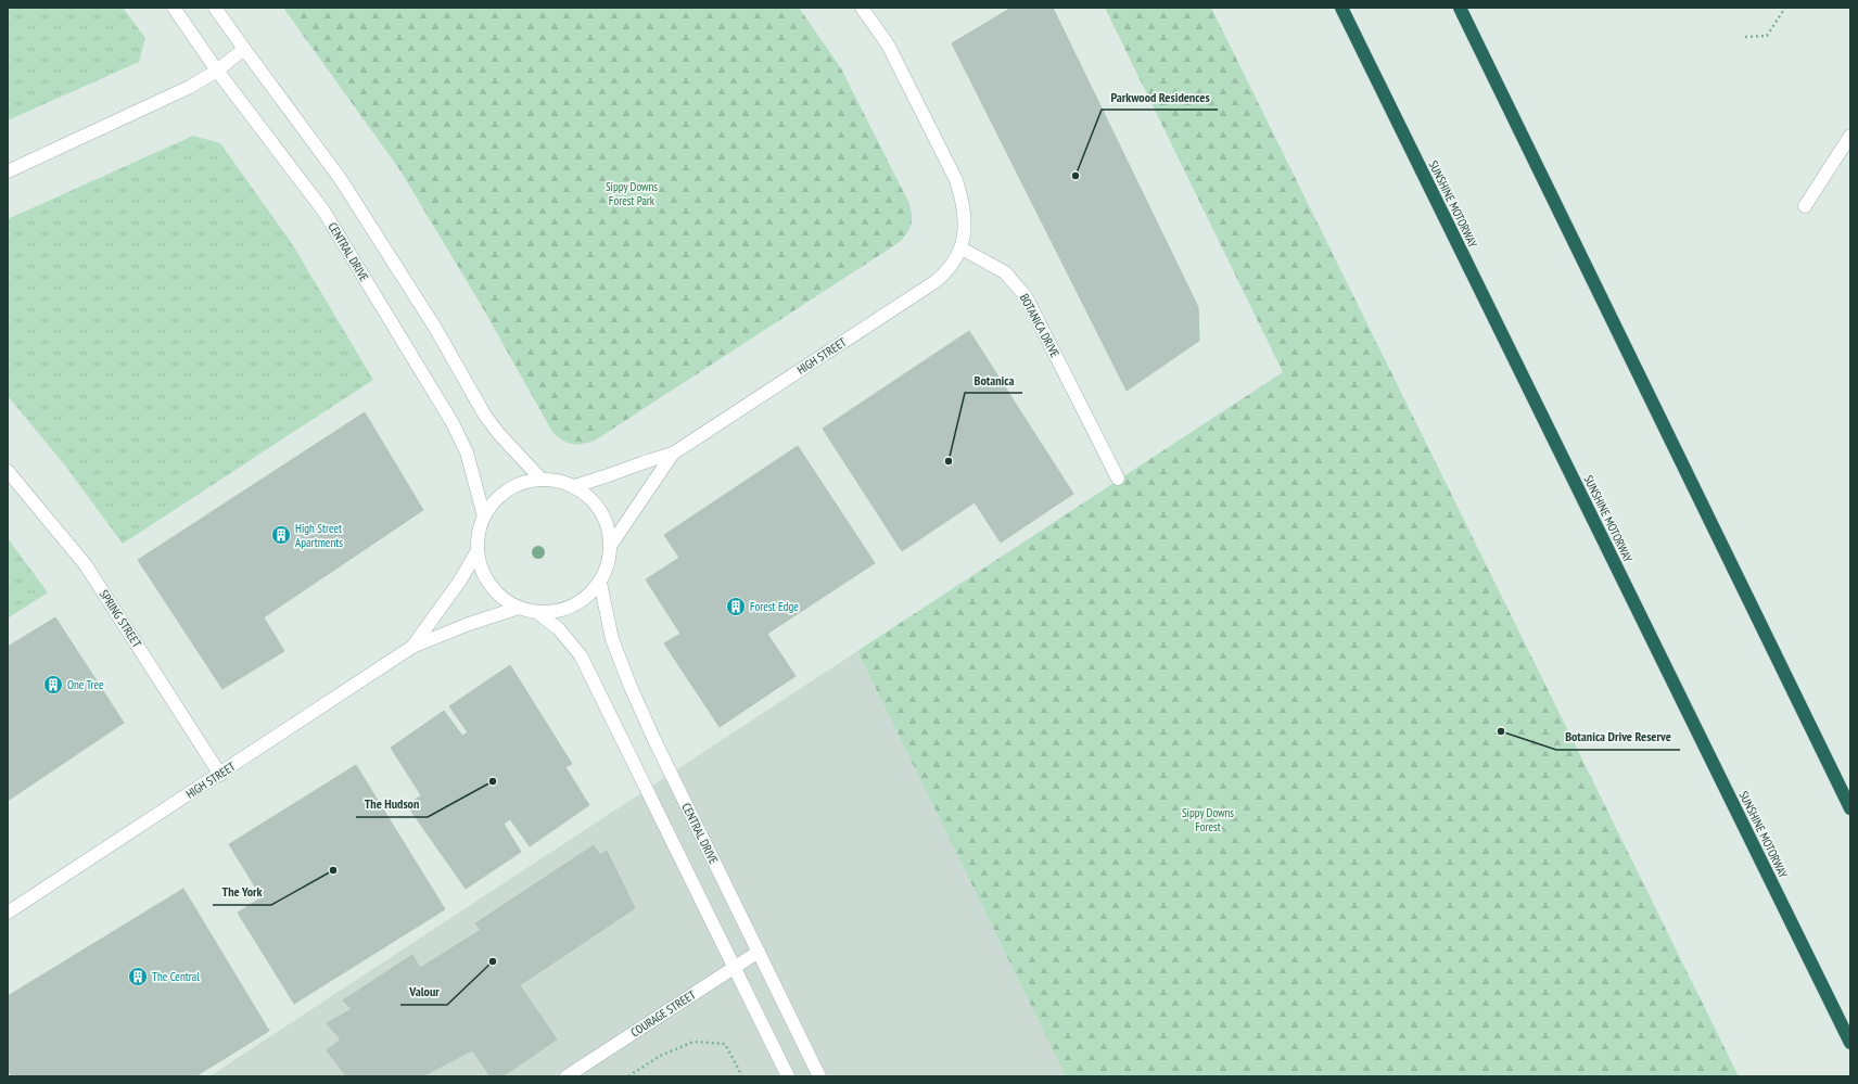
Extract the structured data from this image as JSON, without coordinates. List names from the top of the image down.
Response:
{
  "streets": {
    "highway": ["SUNSHINE MOTORWAY"],
    "street": [
      "CENTRAL DRIVE",
      "BOTANICA DRIVE",
      "HIGH STREET",
      "SPRING STREET",
      "COURAGE STREET"
    ]
  },
  "crossings": [
    ["CENTRAL DRIVE", "HIGH STREET"],
    ["CENTRAL DRIVE", "COURAGE STREET"],
    ["BOTANICA DRIVE", "HIGH STREET"],
    ["HIGH STREET", "SPRING STREET"]
  ],
  "parks": ["Sippy Downs Forest Park", "Sippy Downs Forest"],
  "places": {
    "other": [
      "Parkwood Residences",
      "Botanica",
      "Botanica Drive Reserve",
      "The Hudson",
      "The York",
      "Valour"
    ],
    "building": [
      "High Street Apartments",
      "Forest Edge",
      "One Tree",
      "The Central"
    ]
  }
}
